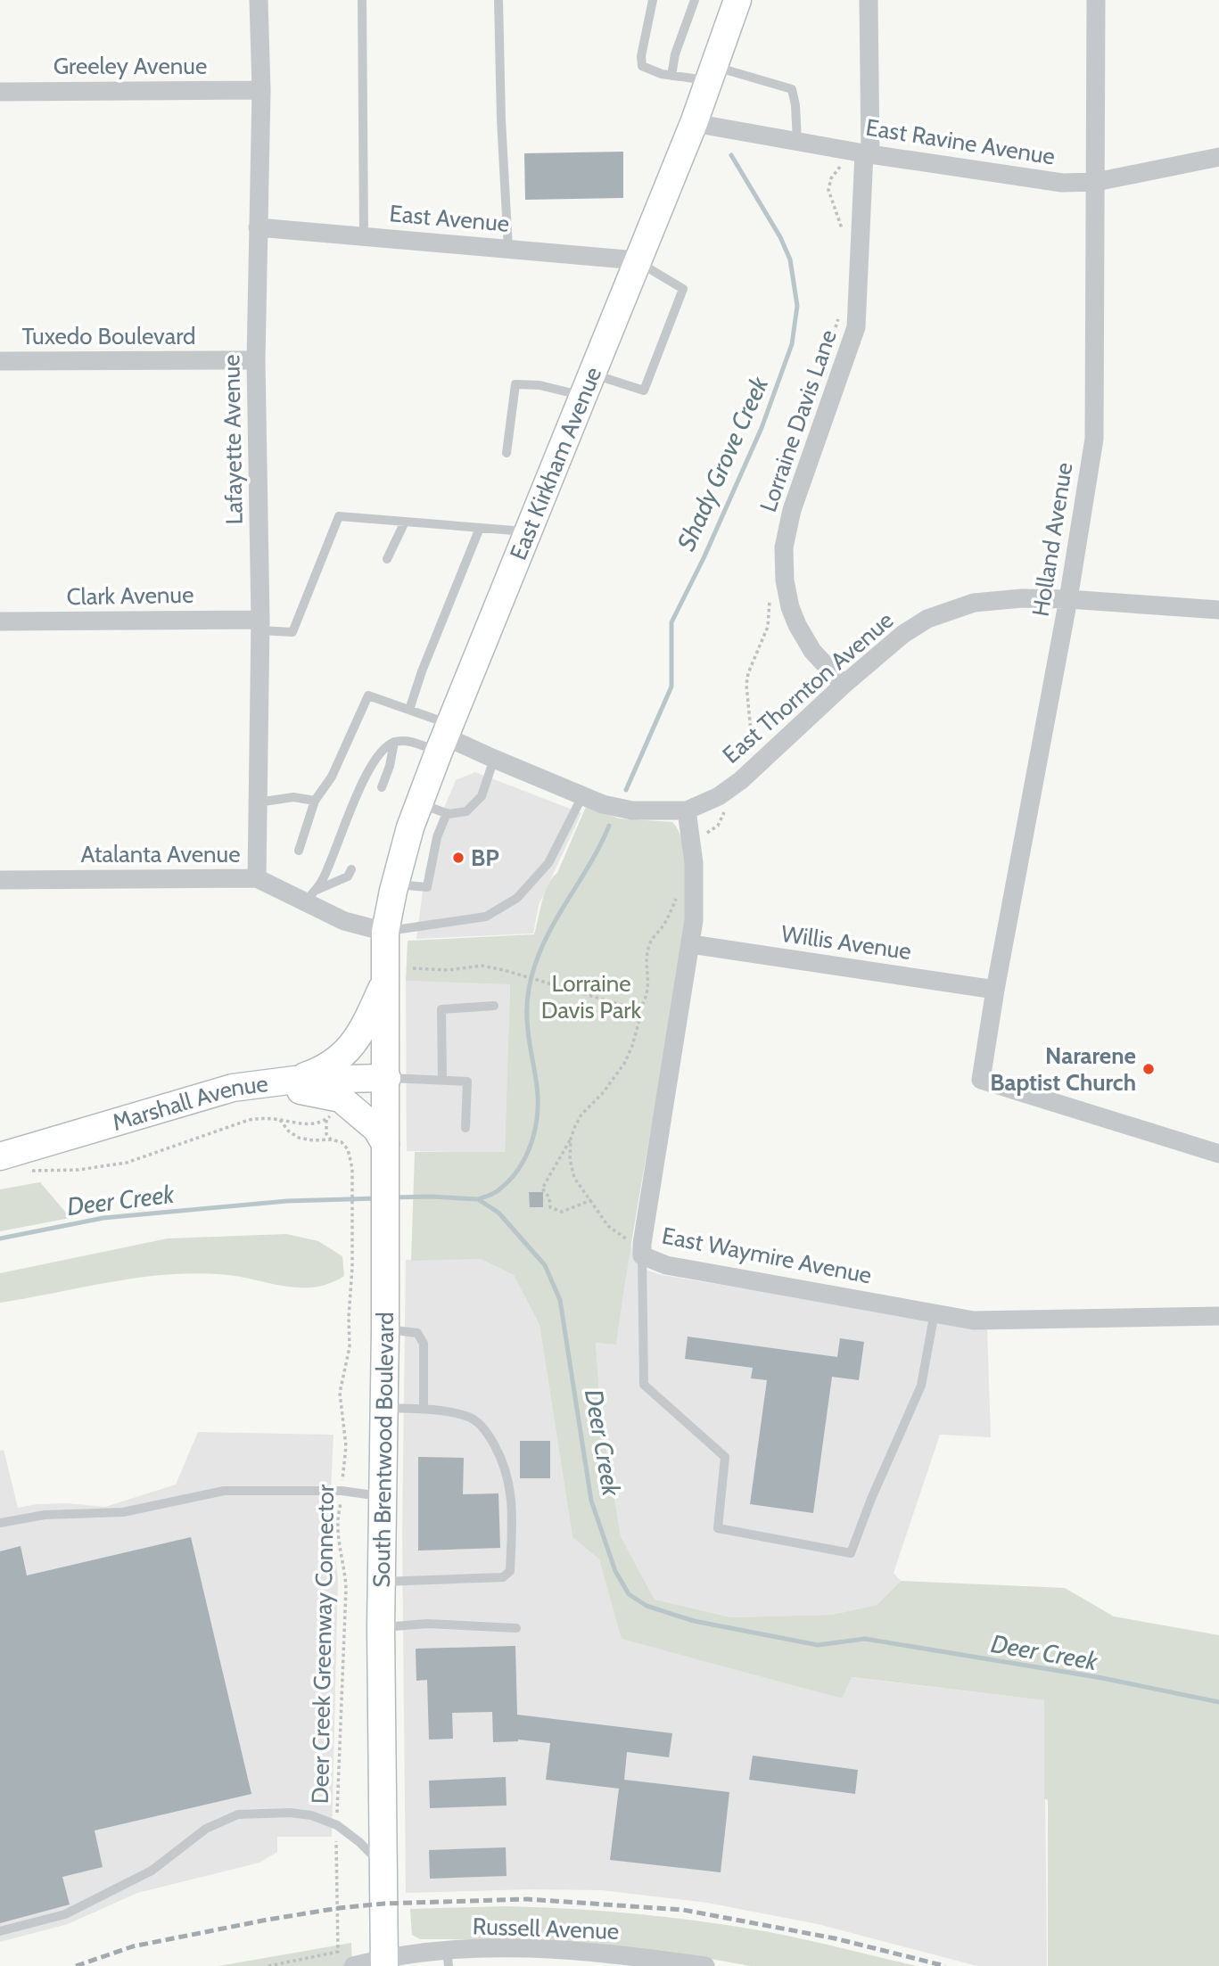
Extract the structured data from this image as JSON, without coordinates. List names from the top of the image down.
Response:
{
  "streets": {
    "main road": ["East Kirkham Avenue", "Marshall Avenue", "South Brentwood Boulevard"],
    "street": [
      "Greeley Avenue",
      "East Ravine Avenue",
      "East Avenue",
      "Tuxedo Boulevard",
      "Lorraine Davis Lane",
      "Lafayette Avenue",
      "Holland Avenue",
      "Clark Avenue",
      "East Thornton Avenue",
      "Atalanta Avenue",
      "Willis Avenue",
      "East Waymire Avenue",
      "Russell Avenue"
    ],
    "path": ["Deer Creek Greenway Connector"]
  },
  "crossings": [
    ["Greeley Avenue", "Lafayette Avenue"],
    ["East Ravine Avenue", "Lorraine Davis Lane"],
    ["East Ravine Avenue", "East Kirkham Avenue"],
    ["East Ravine Avenue", "Holland Avenue"],
    ["East Avenue", "Lafayette Avenue"],
    ["East Avenue", "East Kirkham Avenue"],
    ["Tuxedo Boulevard", "Lafayette Avenue"],
    ["Lorraine Davis Lane", "East Thornton Avenue"],
    ["Lafayette Avenue", "Clark Avenue"],
    ["Lafayette Avenue", "Atalanta Avenue"],
    ["East Kirkham Avenue", "East Thornton Avenue"],
    ["East Kirkham Avenue", "Atalanta Avenue"],
    ["East Kirkham Avenue", "South Brentwood Boulevard"],
    ["Holland Avenue", "East Thornton Avenue"],
    ["Holland Avenue", "Willis Avenue"],
    ["East Thornton Avenue", "East Waymire Avenue"],
    ["Atalanta Avenue", "South Brentwood Boulevard"],
    ["Willis Avenue", "East Waymire Avenue"],
    ["Marshall Avenue", "South Brentwood Boulevard"],
    ["South Brentwood Boulevard", "Russell Avenue"]
  ],
  "water": ["Shady Grove Creek", "Deer Creek"],
  "parks": ["Lorraine Davis Park"],
  "places": ["BP", "Nararene Baptist Church"]
}
